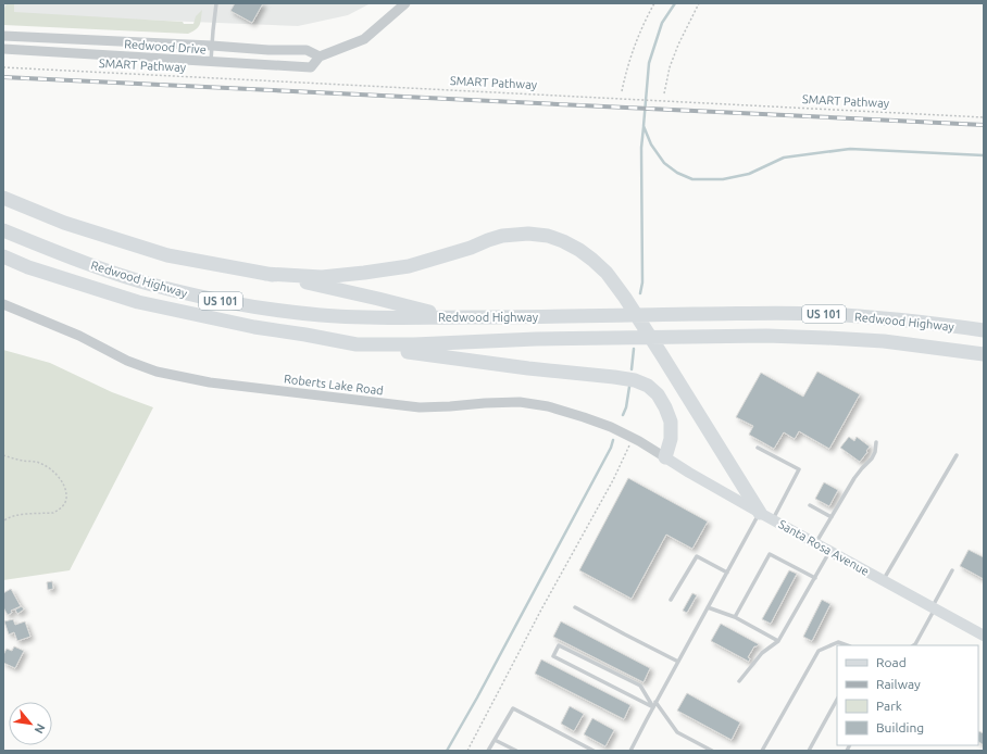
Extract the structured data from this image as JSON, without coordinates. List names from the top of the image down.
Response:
{
  "streets": {
    "highway": ["Redwood Highway", "US 101"],
    "main road": ["Santa Rosa Avenue"],
    "street": ["Redwood Drive", "Roberts Lake Road"],
    "path": ["SMART Pathway"]
  },
  "crossings": [
    ["Roberts Lake Road", "Santa Rosa Avenue"]
  ],
  "legend": [
    "Road",
    "Railway",
    "Park",
    "Building"
  ],
  "north": "bottom right"
}
